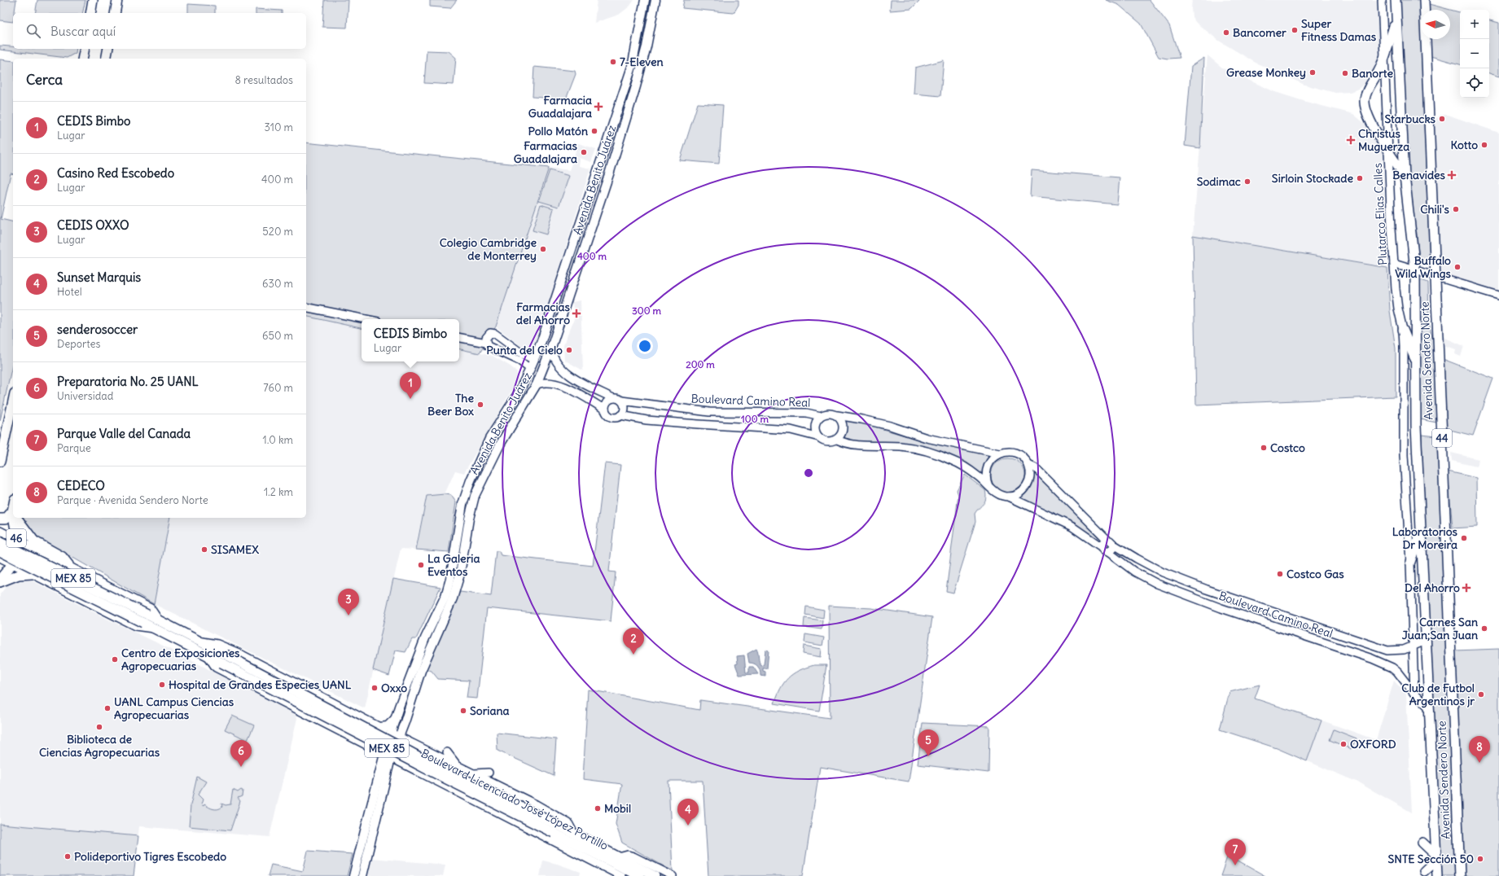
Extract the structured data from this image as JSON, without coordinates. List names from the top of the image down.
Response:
{
  "streets": {
    "main road": [
      "Avenida Benito Juárez",
      "Avenida Sendero Norte",
      "44",
      "46",
      "MEX 85",
      "Boulevard Licenciado José López Portillo"
    ],
    "street": ["Plutarco Elias Calles", "Boulevard Camino Real"]
  },
  "crossings": [
    ["Avenida Benito Juárez", "Boulevard Licenciado José López Portillo"],
    ["Plutarco Elias Calles", "Avenida Sendero Norte"],
    ["Avenida Sendero Norte", "Boulevard Camino Real"],
    ["Avenida Sendero Norte", "44"],
    ["46", "Boulevard Licenciado José López Portillo"]
  ],
  "places": {
    "other": [
      "Super Fitness Damas",
      "Bancomer",
      "7-Eleven",
      "Grease Monkey",
      "Banorte",
      "Starbucks",
      "Pollo Matón",
      "Kotto",
      "Farmacias Guadalajara",
      "Sirloin Stockade",
      "Sodimac",
      "Chili's",
      "Colegio Cambridge de Monterrey",
      "Buffalo Wild Wings",
      "Punta del Cielo",
      "The Beer Box",
      "Costco",
      "Laboratorios Dr Moreira",
      "SISAMEX",
      "La Galeria Eventos",
      "Costco Gas",
      "Carnes San Juan;San Juan",
      "Centro de Exposiciones Agropecuarias",
      "Hospital de Grandes Especies UANL",
      "Oxxo",
      "Club de Futbol Argentinos jr",
      "UANL Campus Ciencias Agropecuarias",
      "Soriana",
      "Biblioteca de Ciencias Agropecuarias",
      "OXFORD",
      "Mobil",
      "Polideportivo Tigres Escobedo",
      "SNTE Sección 50"
    ],
    "health": [
      "Farmacia Guadalajara",
      "Christus Muguerza",
      "Benavides",
      "Farmacias del Ahorro",
      "Del Ahorro"
    ]
  },
  "north": "left",
  "page": {
    "map_buttons": ["+", "−"],
    "search": "Buscar aquí",
    "heading": ["Cerca", "8 resultados"],
    "list": [
      {
        "mark": "1",
        "name": "CEDIS Bimbo",
        "note": "Lugar",
        "value": "310 m"
      },
      {
        "mark": "2",
        "name": "Casino Red Escobedo",
        "note": "Lugar",
        "value": "400 m"
      },
      {
        "mark": "3",
        "name": "CEDIS OXXO",
        "note": "Lugar",
        "value": "520 m"
      },
      {
        "mark": "4",
        "name": "Sunset Marquis",
        "note": "Hotel",
        "value": "630 m"
      },
      {
        "mark": "5",
        "name": "senderosoccer",
        "note": "Deportes",
        "value": "650 m"
      },
      {
        "mark": "6",
        "name": "Preparatoria No. 25 UANL",
        "note": "Universidad",
        "value": "760 m"
      },
      {
        "mark": "7",
        "name": "Parque Valle del Canada",
        "note": "Parque",
        "value": "1.0 km"
      },
      {
        "mark": "8",
        "name": "CEDECO",
        "note": "Parque · Avenida Sendero Norte",
        "value": "1.2 km"
      }
    ],
    "popup": ["CEDIS Bimbo", "Lugar"],
    "pins": [
      "1",
      "3",
      "2",
      "5",
      "8",
      "6",
      "4",
      "7"
    ]
  },
  "rings": [
    "400 m",
    "300 m",
    "200 m",
    "100 m"
  ]
}
